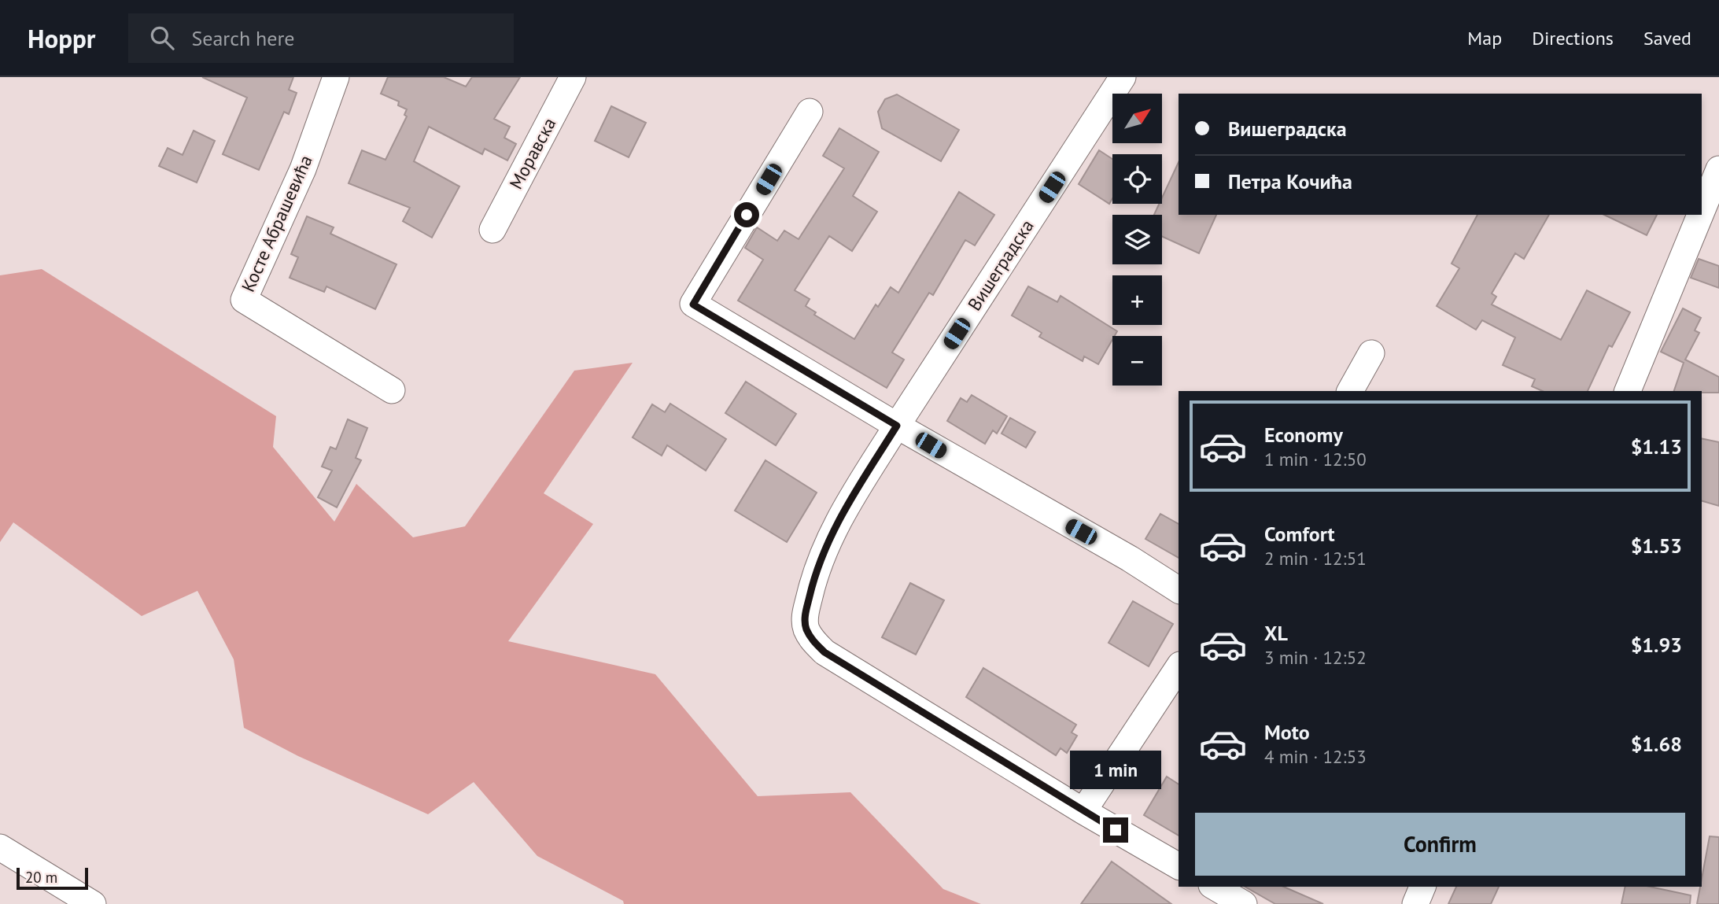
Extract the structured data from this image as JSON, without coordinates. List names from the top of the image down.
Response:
{
  "streets": {
    "street": ["Моравска", "Косте Абрашевића", "Вишеградска"]
  },
  "scale_bar": "20 m",
  "north": "top right",
  "page": {
    "header": "Hoppr",
    "search": "Search here",
    "nav": ["Map", "Directions", "Saved"],
    "map_buttons": ["+", "−"],
    "banner": ["Вишеградска", "Петра Кочића"],
    "list": [
      {
        "name": "Economy",
        "note": "1 min · 12:50",
        "value": "$1.13"
      },
      {
        "name": "Comfort",
        "note": "2 min · 12:51",
        "value": "$1.53"
      },
      {
        "name": "XL",
        "note": "3 min · 12:52",
        "value": "$1.93"
      },
      {
        "name": "Moto",
        "note": "4 min · 12:53",
        "value": "$1.68"
      }
    ],
    "bubble": "1 min",
    "buttons": "Confirm",
    "scale": "20 m"
  }
}
